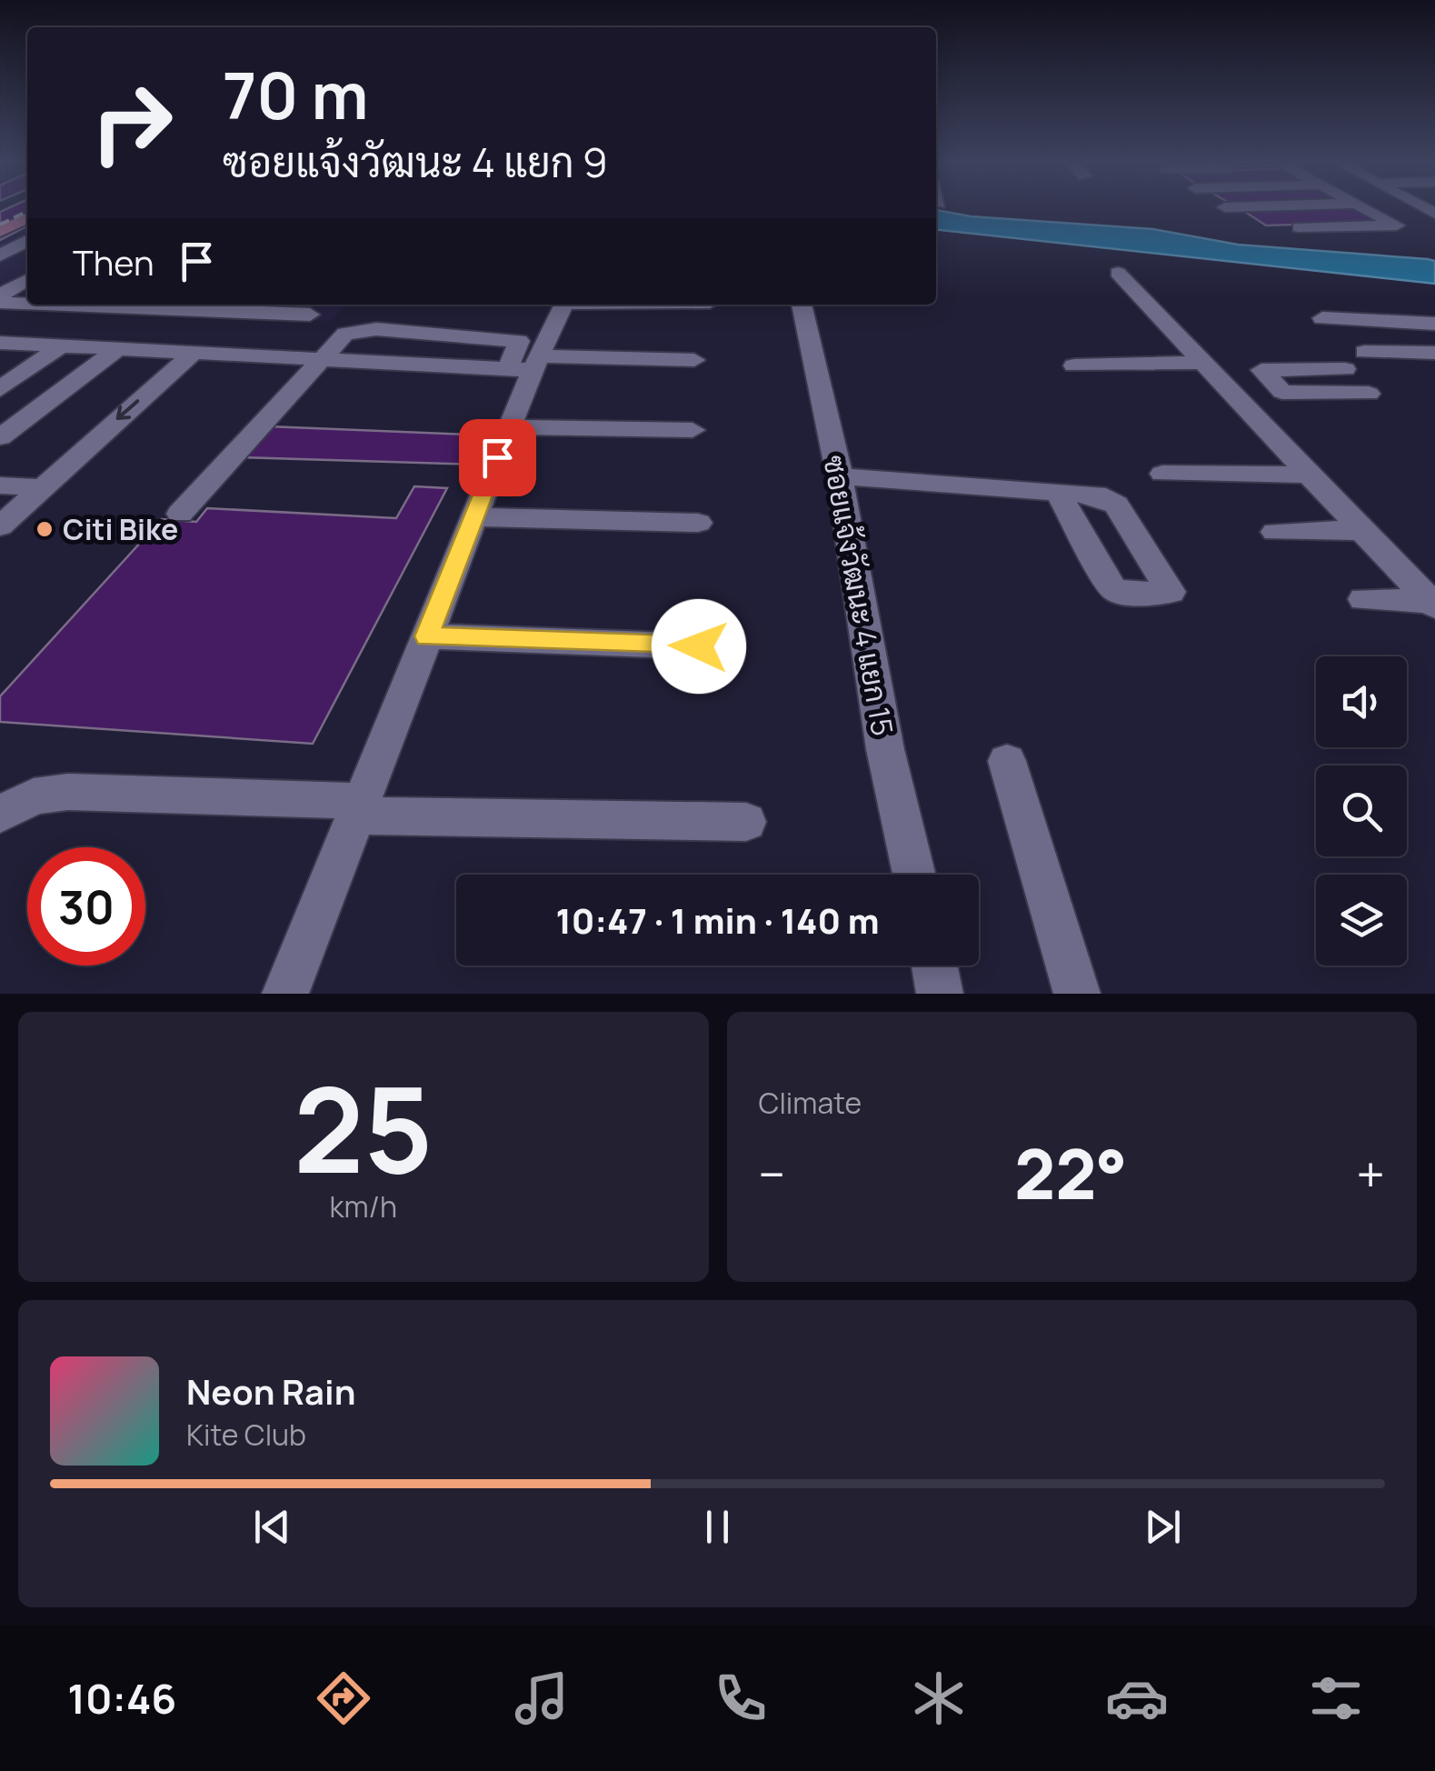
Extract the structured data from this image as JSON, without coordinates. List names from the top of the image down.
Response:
{
  "streets": {
    "street": ["ซอยแจ้งวัฒนะ 4 แยก 15"]
  },
  "places": ["Citi Bike"],
  "page": {
    "turn": ["70 m", "ซอยแจ้งวัฒนะ 4 แยก 9"],
    "then": "Then",
    "limit": "30",
    "trip": "10:47 · 1 min · 140 m",
    "tile": [
      ["25", "km/h"],
      "Climate"
    ],
    "heat": ["−", "22°", "+"],
    "song": ["Neon Rain", "Kite Club"],
    "tabs": "10:46"
  }
}
